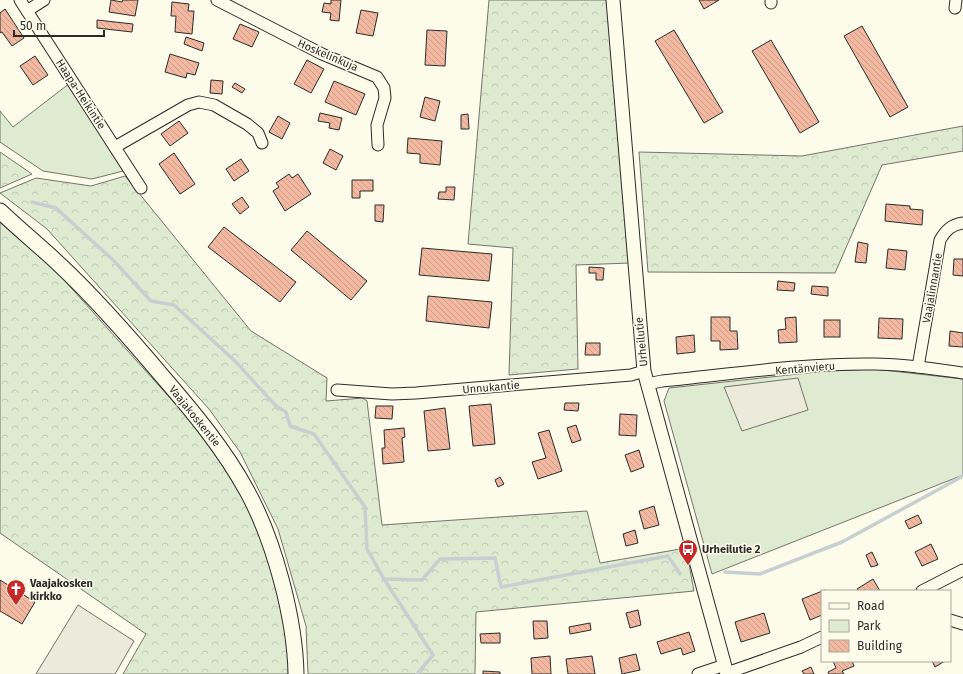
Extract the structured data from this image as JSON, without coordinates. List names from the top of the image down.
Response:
{
  "streets": {
    "main road": ["Vaajakoskentie"],
    "street": [
      "Hoskelinkuja",
      "Haapa-Heikintie",
      "Vaajalinnantie",
      "Urheilutie",
      "Kentänvieru",
      "Unnukantie"
    ]
  },
  "crossings": [
    ["Vaajalinnantie", "Kentänvieru"],
    ["Urheilutie", "Kentänvieru"],
    ["Urheilutie", "Unnukantie"],
    ["Kentänvieru", "Unnukantie"]
  ],
  "places": {
    "bus stop": ["Urheilutie 2"],
    "church": ["Vaajakosken kirkko"]
  },
  "legend": ["Road", "Park", "Building"],
  "scale_bar": "50 m"
}
